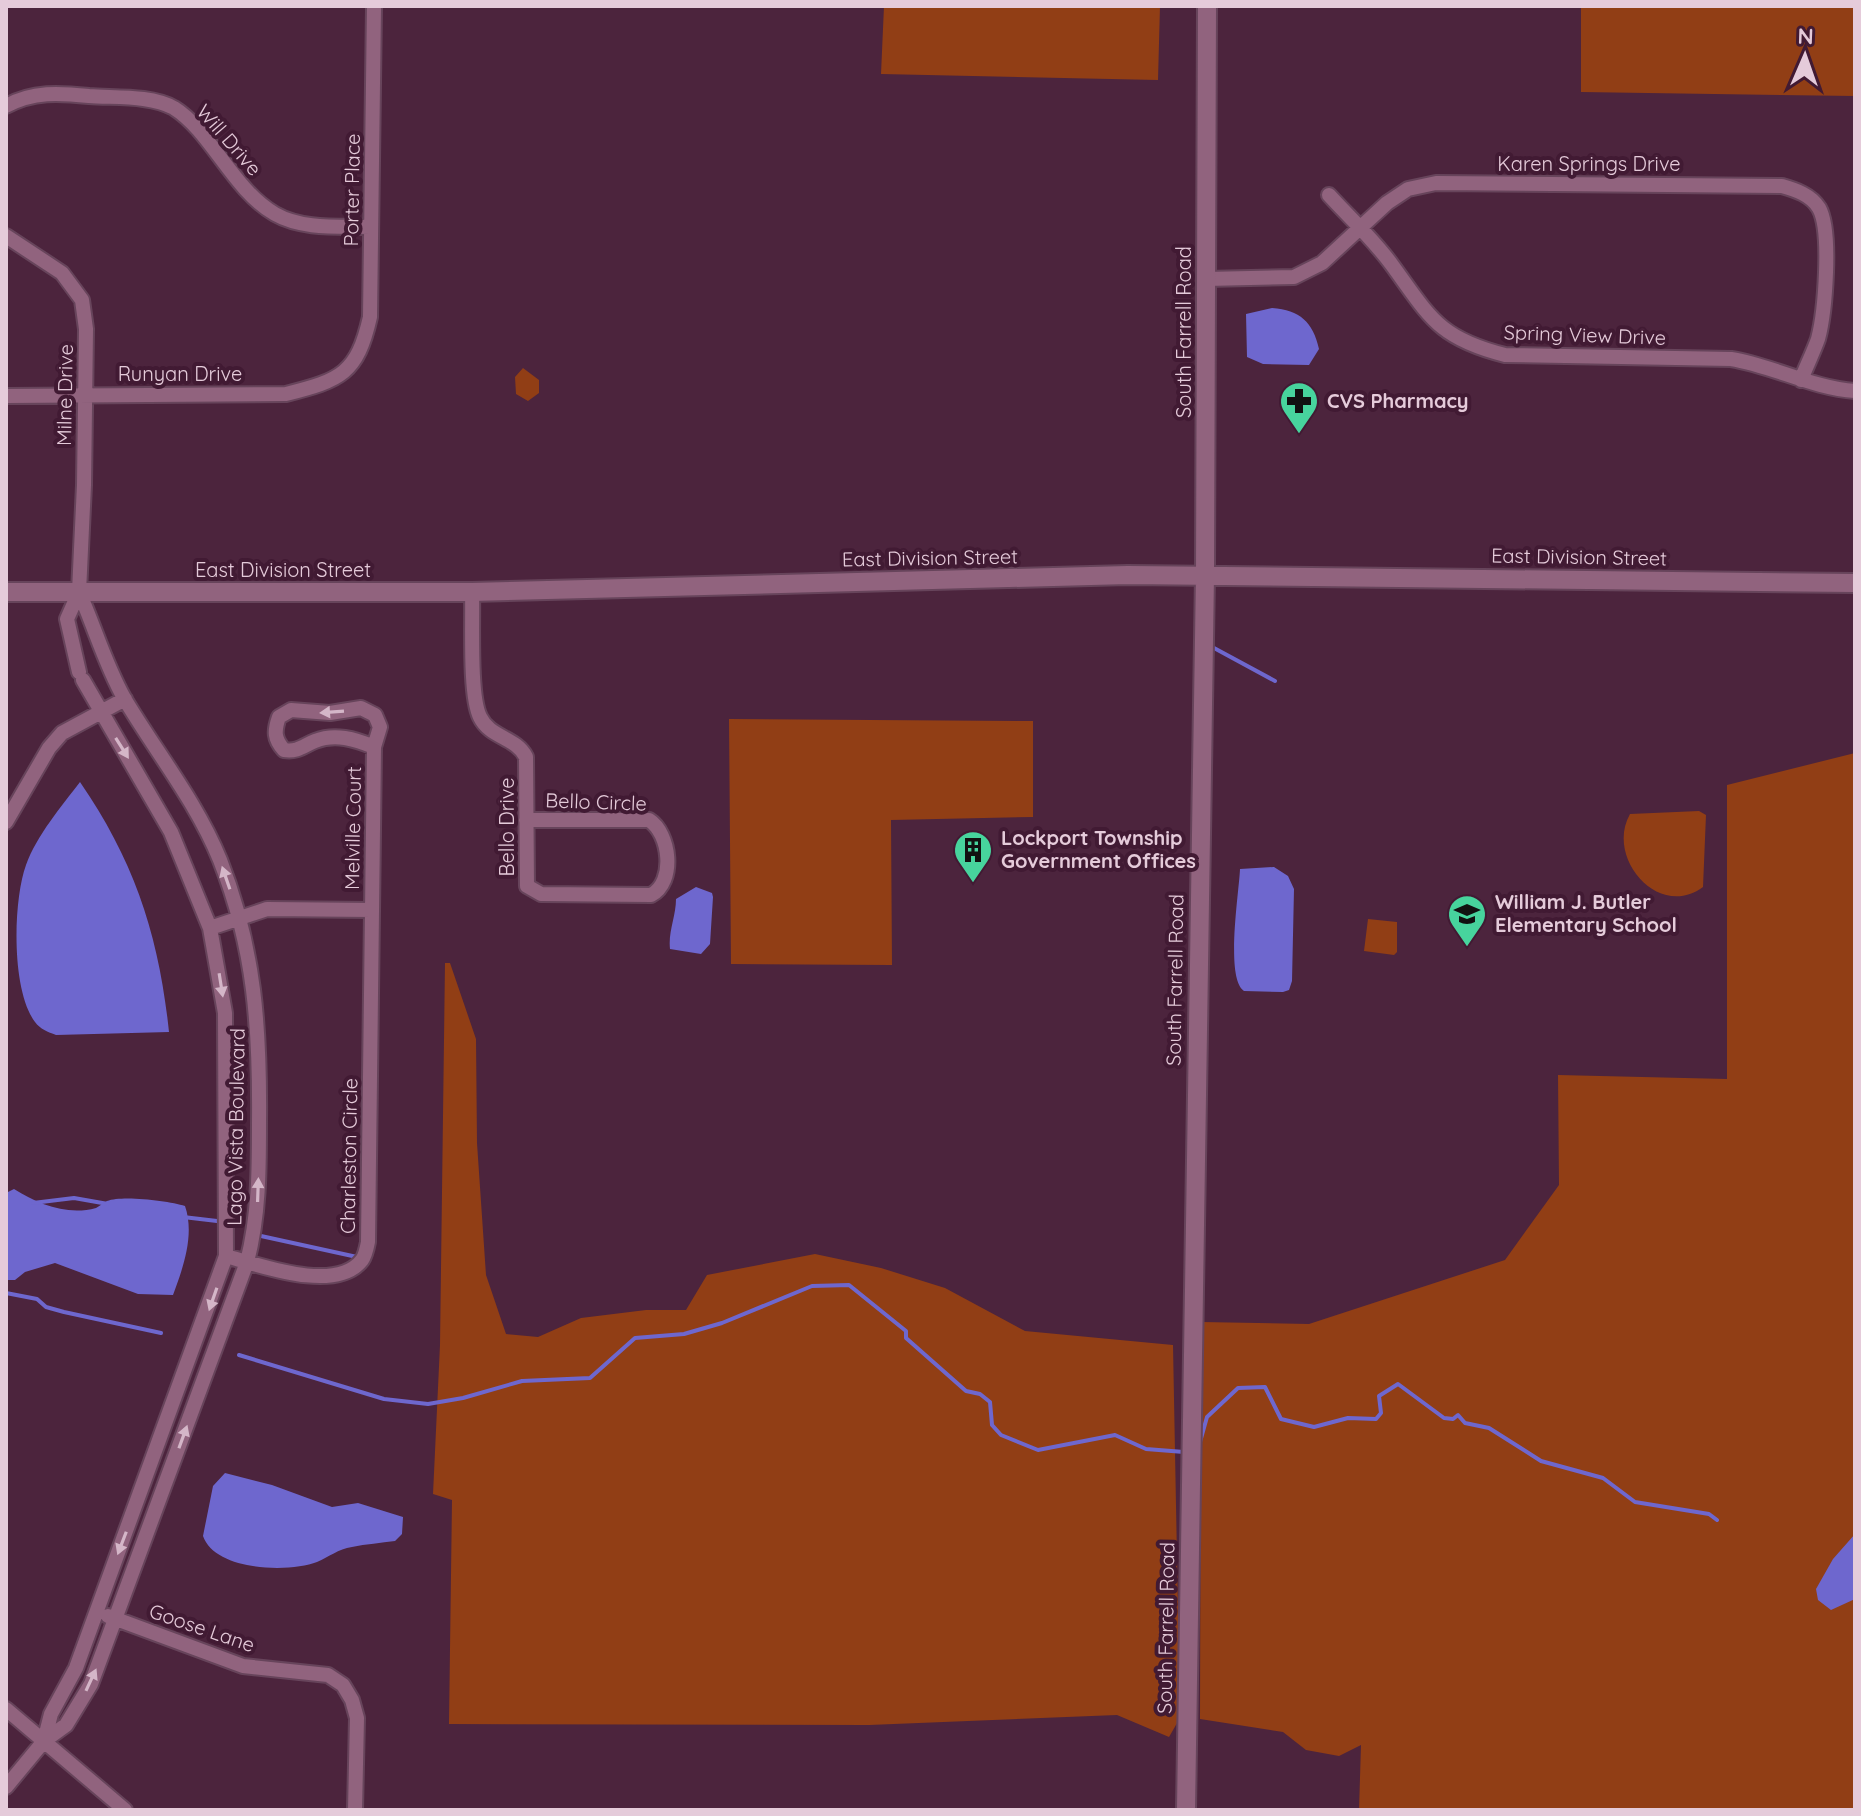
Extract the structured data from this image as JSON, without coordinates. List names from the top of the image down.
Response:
{
  "streets": {
    "street": [
      "Will Drive",
      "Karen Springs Drive",
      "Porter Place",
      "South Farrell Road",
      "Spring View Drive",
      "Runyan Drive",
      "Milne Drive",
      "East Division Street",
      "Bello Circle",
      "Bello Drive",
      "Melville Court",
      "Lago Vista Boulevard",
      "Charleston Circle",
      "Goose Lane"
    ]
  },
  "crossings": [
    ["Will Drive", "Porter Place"],
    ["Karen Springs Drive", "South Farrell Road"],
    ["Karen Springs Drive", "Spring View Drive"],
    ["Porter Place", "Runyan Drive"],
    ["South Farrell Road", "East Division Street"],
    ["Runyan Drive", "Milne Drive"],
    ["Milne Drive", "East Division Street"],
    ["Milne Drive", "Lago Vista Boulevard"],
    ["East Division Street", "Bello Drive"],
    ["East Division Street", "Lago Vista Boulevard"],
    ["Bello Circle", "Bello Drive"],
    ["Melville Court", "Charleston Circle"],
    ["Lago Vista Boulevard", "Charleston Circle"],
    ["Lago Vista Boulevard", "Goose Lane"]
  ],
  "places": {
    "pharmacy": ["CVS Pharmacy"],
    "building": ["Lockport Township Government Offices"],
    "school or university": ["William J. Butler Elementary School"]
  },
  "north": "top"
}
